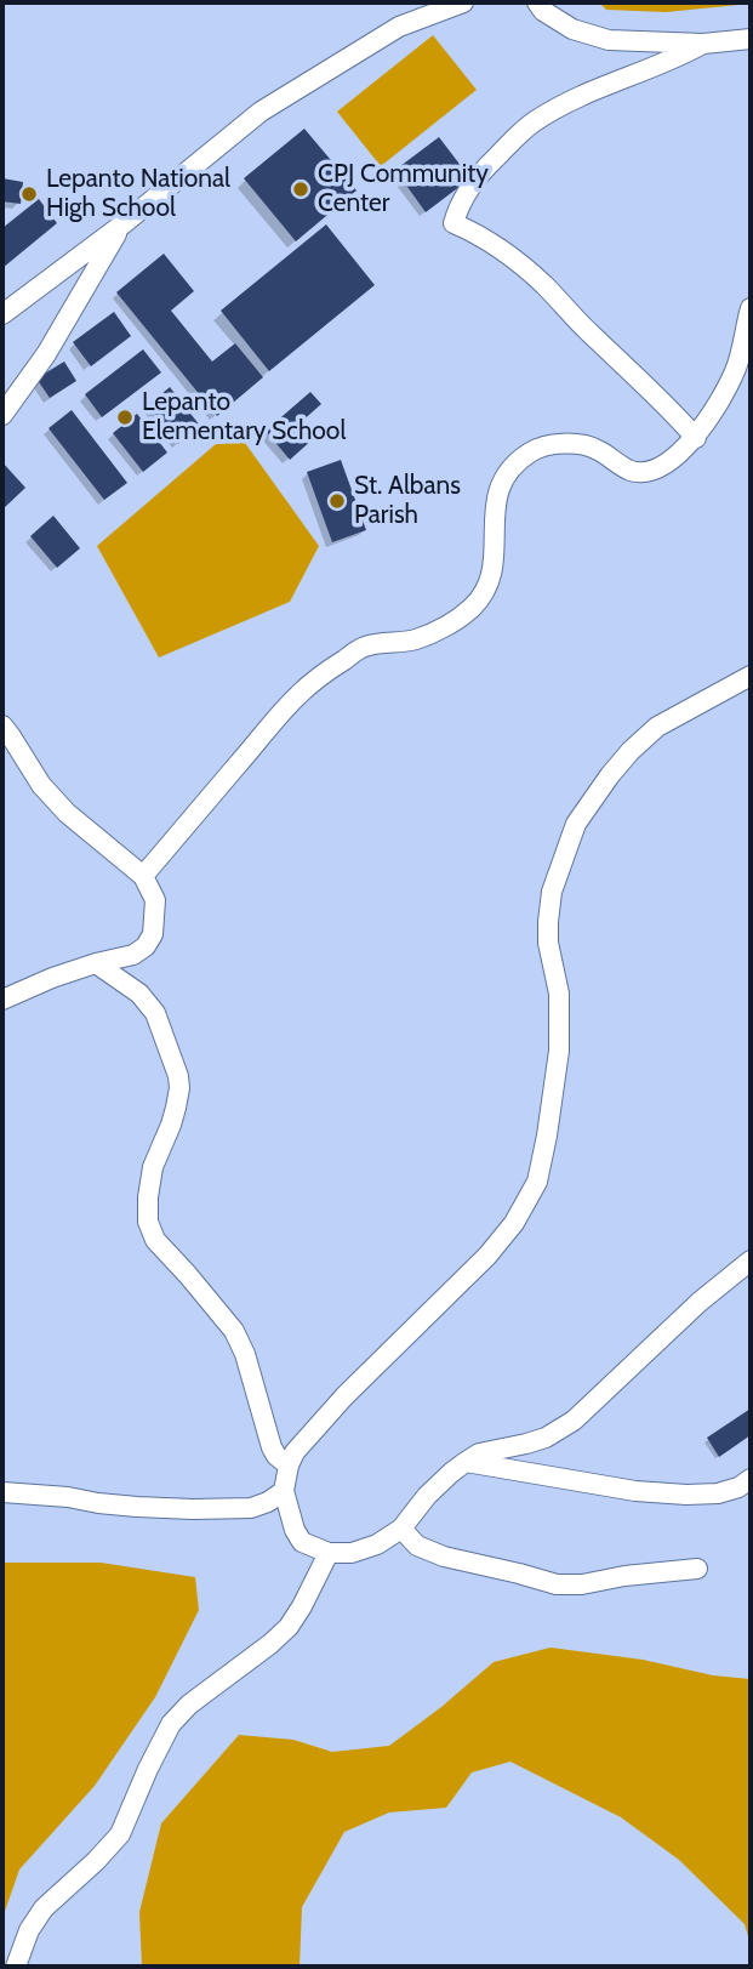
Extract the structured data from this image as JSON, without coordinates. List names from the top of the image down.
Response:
{
  "places": [
    "CPJ Community Center",
    "Lepanto National High School",
    "Lepanto Elementary School",
    "St. Albans Parish"
  ]
}
